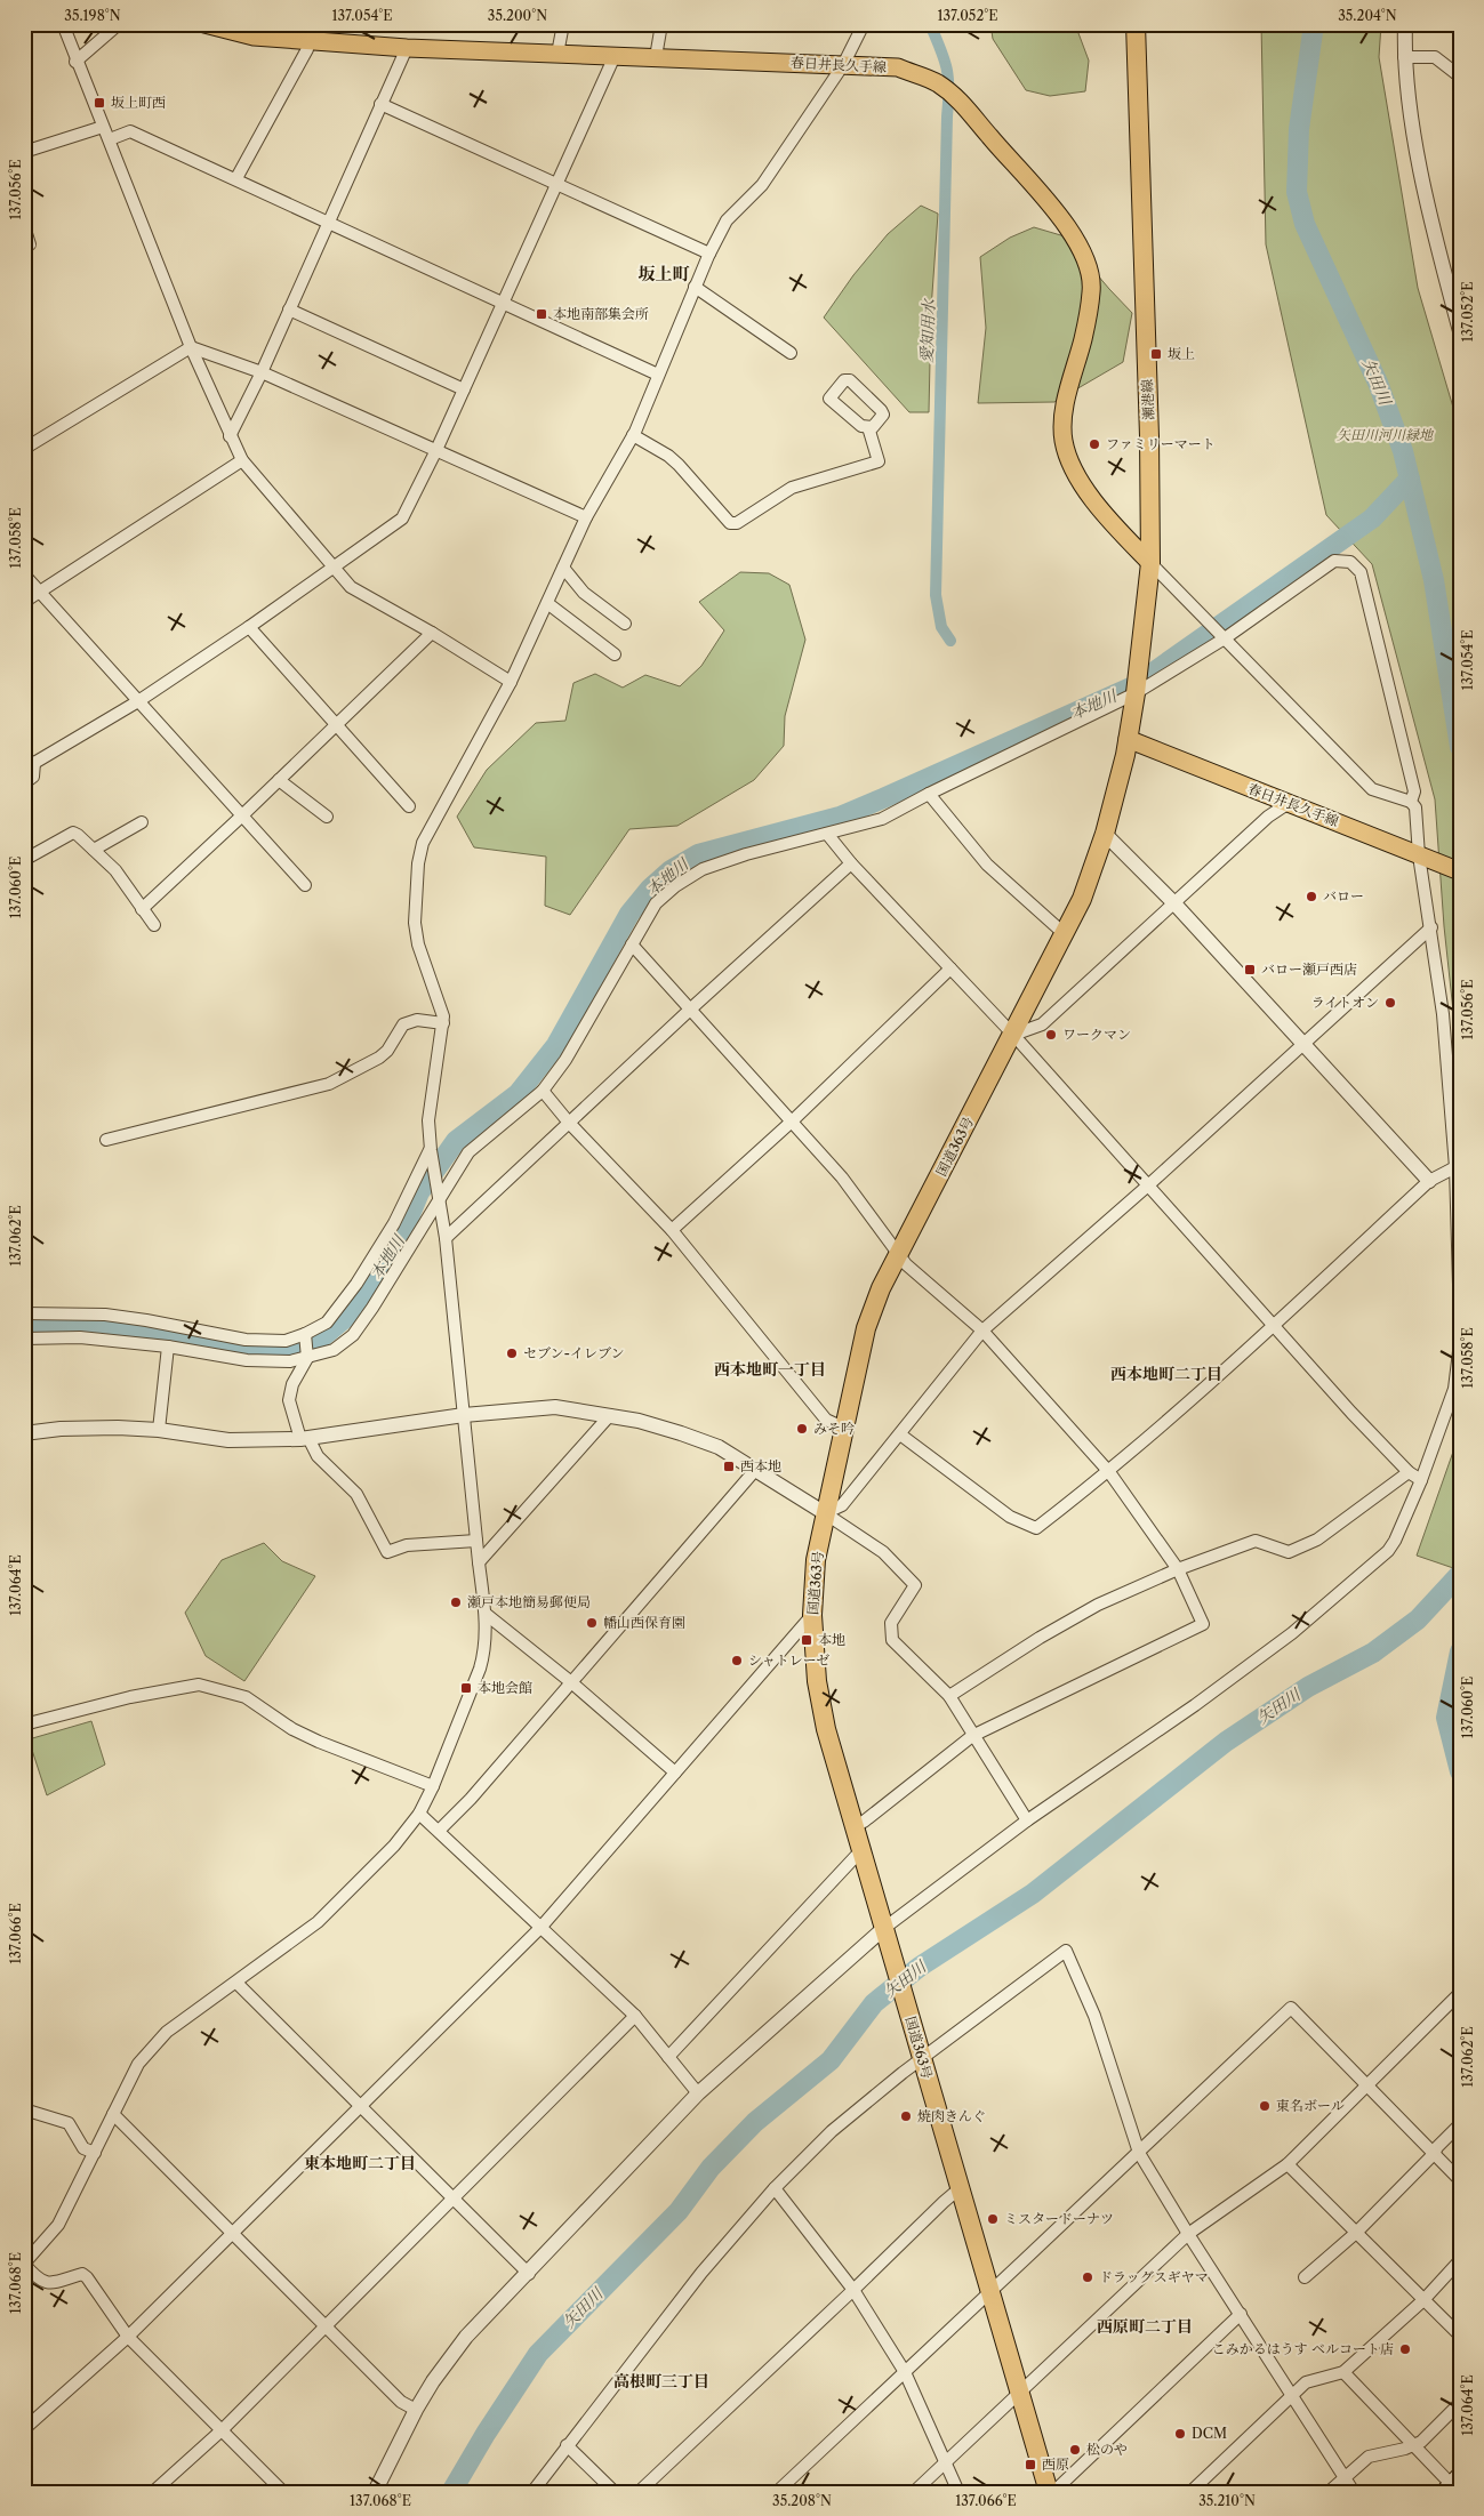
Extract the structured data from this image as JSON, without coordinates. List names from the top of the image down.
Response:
{
  "streets": {
    "highway": ["瀬港線", "国道363号"],
    "main road": ["春日井長久手線"]
  },
  "crossings": [
    ["春日井長久手線", "瀬港線"],
    ["春日井長久手線", "国道363号"],
    ["瀬港線", "国道363号"]
  ],
  "districts": [
    "坂上町",
    "西本地町一丁目",
    "西本地町二丁目",
    "東本地町二丁目",
    "西原町二丁目",
    "高根町三丁目"
  ],
  "water": ["愛知用水", "矢田川", "本地川"],
  "parks": ["矢田川河川緑地"],
  "places": {
    "transit": [
      "坂上町西",
      "本地南部集会所",
      "坂上",
      "バロー瀬戸西店",
      "西本地",
      "本地",
      "本地会館",
      "西原"
    ],
    "other": [
      "ファミリーマート",
      "バロー",
      "ライトオン",
      "ワークマン",
      "セブン-イレブン",
      "みそ吟",
      "瀬戸本地簡易郵便局",
      "幡山西保育園",
      "シャトレーゼ",
      "東名ボール",
      "焼肉きんぐ",
      "ミスタードーナツ",
      "ドラッグスギヤマ",
      "こみかるはうす ベルコート店",
      "DCM",
      "松のや"
    ]
  },
  "coordinates": [
    "35.198°N",
    "137.054°E",
    "35.200°N",
    "137.052°E",
    "35.204°N",
    "137.056°E",
    "137.058°E",
    "137.060°E",
    "137.062°E",
    "137.064°E",
    "137.066°E",
    "137.068°E",
    "35.208°N",
    "35.210°N"
  ]
}
